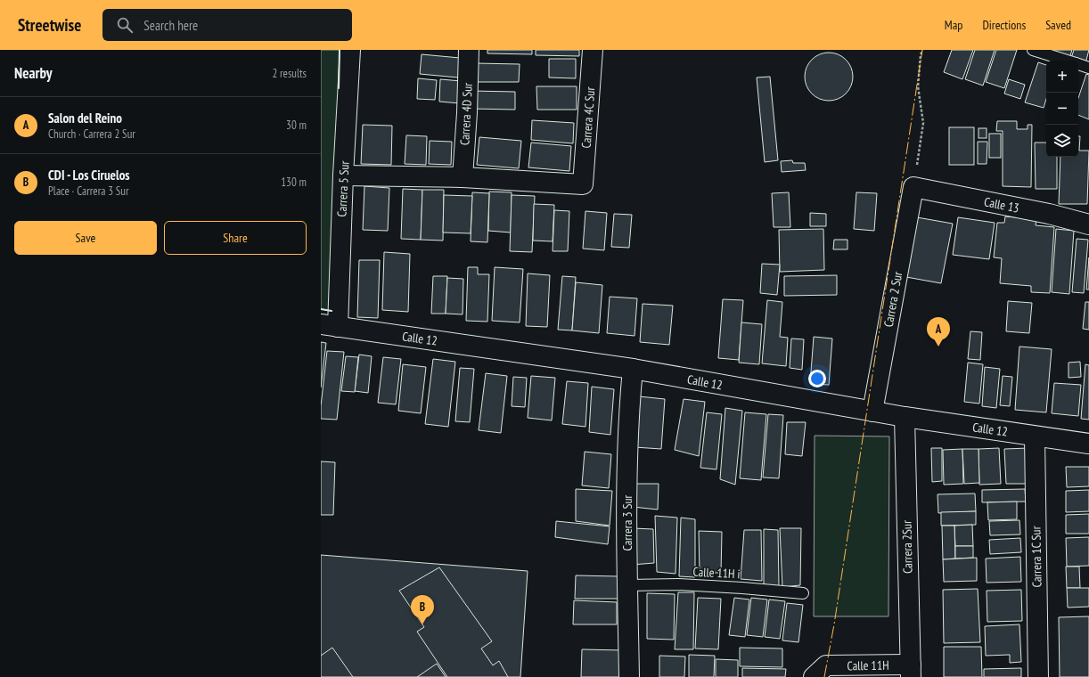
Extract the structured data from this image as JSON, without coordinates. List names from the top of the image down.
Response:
{
  "streets": {
    "street": [
      "Carrera 4D Sur",
      "Carrera 4C Sur",
      "Carrera 5 Sur",
      "Calle 13",
      "Carrera 2 Sur",
      "Calle 12",
      "Carrera 3 Sur",
      "Carrera 2Sur",
      "Carrera 1C Sur",
      "Calle 11H"
    ],
    "lane": ["Calle 11H i"]
  },
  "crossings": [
    ["Carrera 4D Sur", "Carrera 4C Sur"],
    ["Carrera 5 Sur", "Calle 12"],
    ["Calle 13", "Carrera 2 Sur"],
    ["Carrera 2 Sur", "Calle 12"],
    ["Calle 12", "Carrera 3 Sur"],
    ["Calle 12", "Carrera 2Sur"],
    ["Calle 12", "Carrera 1C Sur"],
    ["Carrera 3 Sur", "Calle 11H i"],
    ["Carrera 2Sur", "Calle 11H"]
  ],
  "page": {
    "header": "Streetwise",
    "search": "Search here",
    "nav": ["Map", "Directions", "Saved"],
    "heading": ["Nearby", "2 results"],
    "map_buttons": ["+", "−"],
    "list": [
      {
        "mark": "A",
        "name": "Salon del Reino",
        "note": "Church · Carrera 2 Sur",
        "value": "30 m"
      },
      {
        "mark": "B",
        "name": "CDI - Los Ciruelos",
        "note": "Place · Carrera 3 Sur",
        "value": "130 m"
      }
    ],
    "buttons": ["Save", "Share"],
    "pins": ["A", "B"]
  }
}
